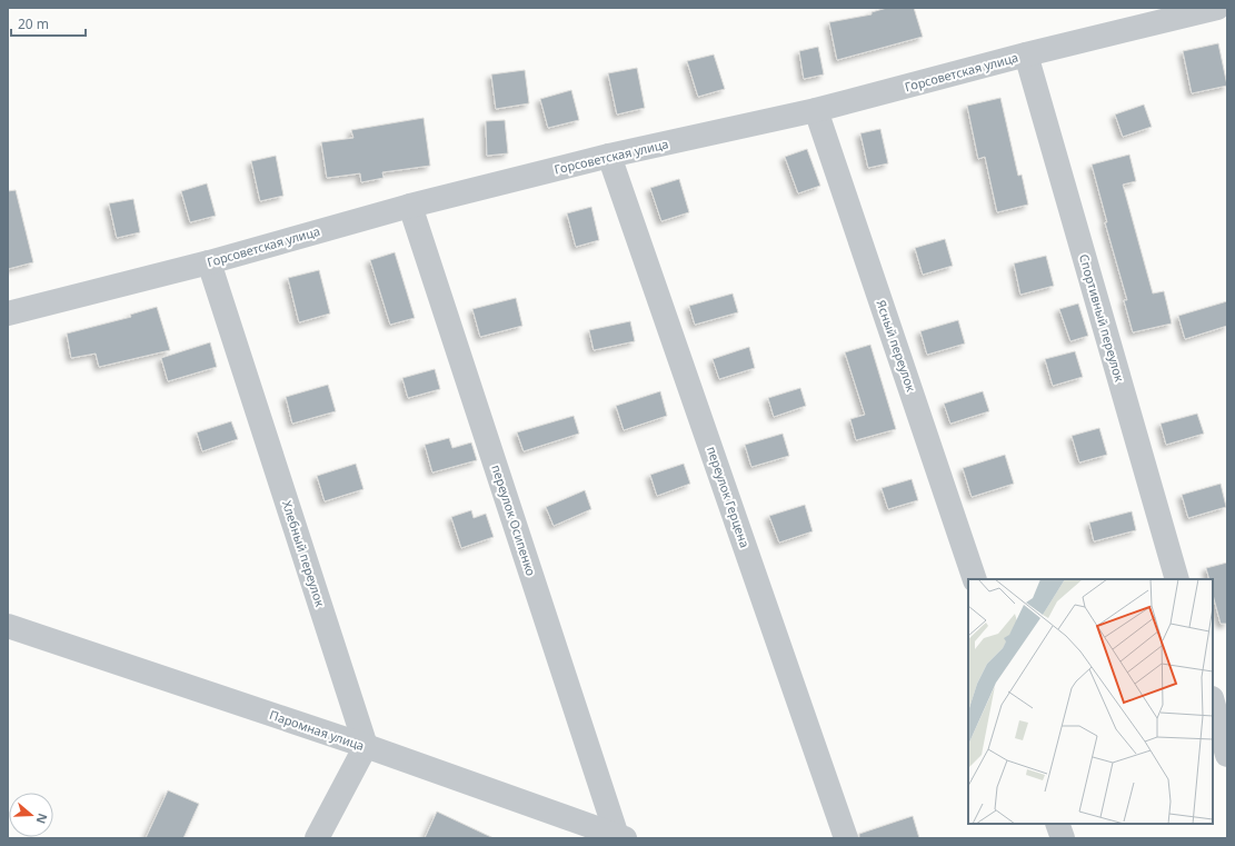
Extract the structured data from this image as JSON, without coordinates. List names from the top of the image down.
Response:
{
  "streets": {
    "street": [
      "Горсоветская улица",
      "Спортивный переулок",
      "Ясный переулок",
      "переулок Герцена",
      "переулок Осипенко",
      "Хлебный переулок",
      "Паромная улица"
    ]
  },
  "crossings": [
    ["Горсоветская улица", "Спортивный переулок"],
    ["Горсоветская улица", "Ясный переулок"],
    ["Горсоветская улица", "переулок Герцена"],
    ["Горсоветская улица", "переулок Осипенко"],
    ["Горсоветская улица", "Хлебный переулок"],
    ["переулок Осипенко", "Паромная улица"],
    ["Хлебный переулок", "Паромная улица"]
  ],
  "scale_bar": "20 m",
  "north": "right"
}
